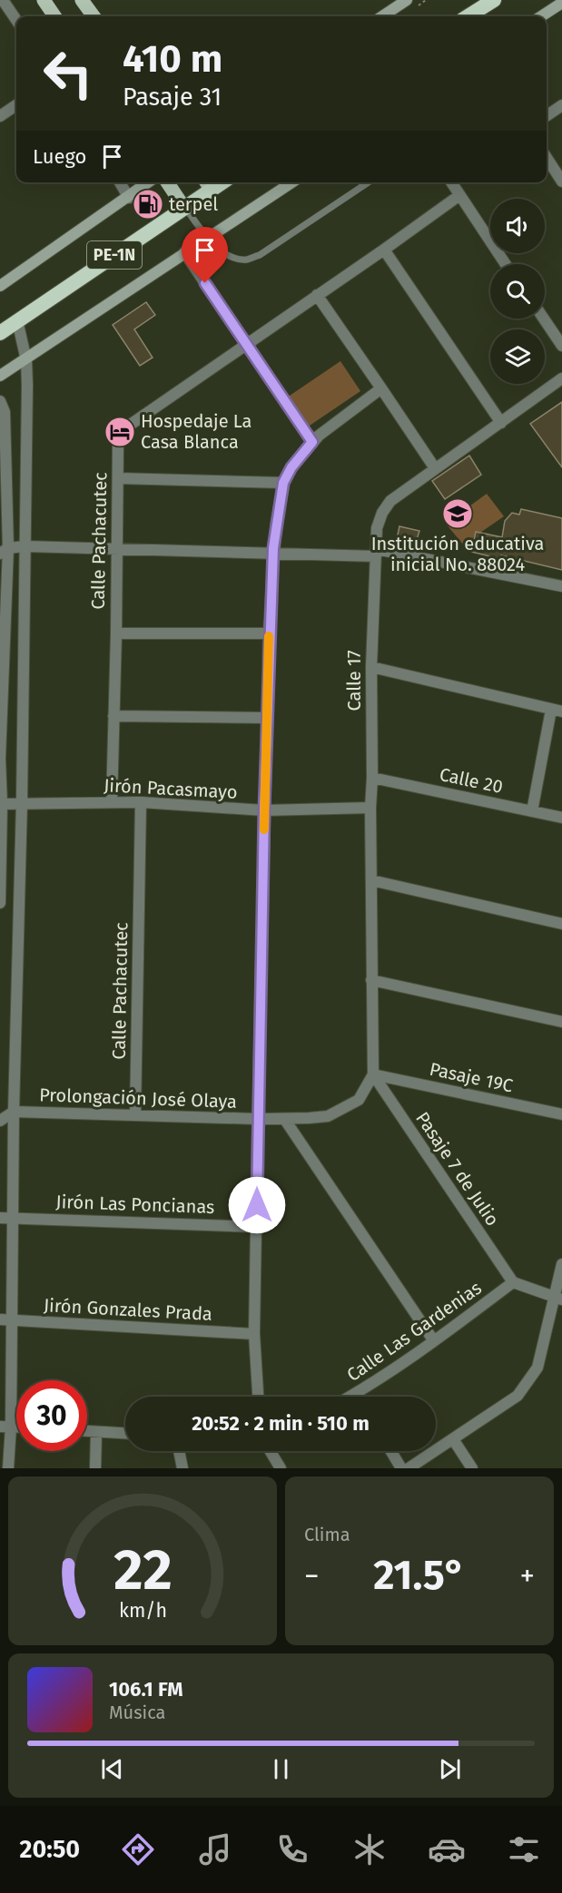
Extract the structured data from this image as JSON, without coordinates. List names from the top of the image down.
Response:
{
  "streets": {
    "highway": ["PE-1N"],
    "street": [
      "Calle Pachacutec",
      "Calle 17",
      "Calle 20",
      "Jirón Pacasmayo",
      "Pasaje 19C",
      "Prolongación José Olaya",
      "Pasaje 7 de Julio",
      "Jirón Las Poncianas",
      "Jirón Gonzales Prada",
      "Calle Las Gardenias"
    ]
  },
  "crossings": [
    ["Calle Pachacutec", "Jirón Pacasmayo"],
    ["Calle Pachacutec", "Prolongación José Olaya"],
    ["Calle 17", "Calle 20"],
    ["Calle 17", "Jirón Pacasmayo"],
    ["Calle 17", "Pasaje 19C"],
    ["Calle 17", "Prolongación José Olaya"],
    ["Calle 17", "Pasaje 7 de Julio"],
    ["Pasaje 19C", "Prolongación José Olaya"],
    ["Pasaje 19C", "Pasaje 7 de Julio"],
    ["Prolongación José Olaya", "Pasaje 7 de Julio"],
    ["Pasaje 7 de Julio", "Calle Las Gardenias"]
  ],
  "places": {
    "fuel station": ["terpel"],
    "hotel": ["Hospedaje La Casa Blanca"],
    "school or university": ["Institución educativa inicial No. 88024"]
  },
  "page": {
    "turn": ["410 m", "Pasaje 31"],
    "then": "Luego",
    "limit": "30",
    "trip": "20:52 · 2 min · 510 m",
    "tile": "Clima",
    "heat": ["−", "21.5°", "+"],
    "song": ["106.1 FM", "Música"],
    "tabs": "20:50",
    "gauge": ["22", "km/h"]
  }
}
